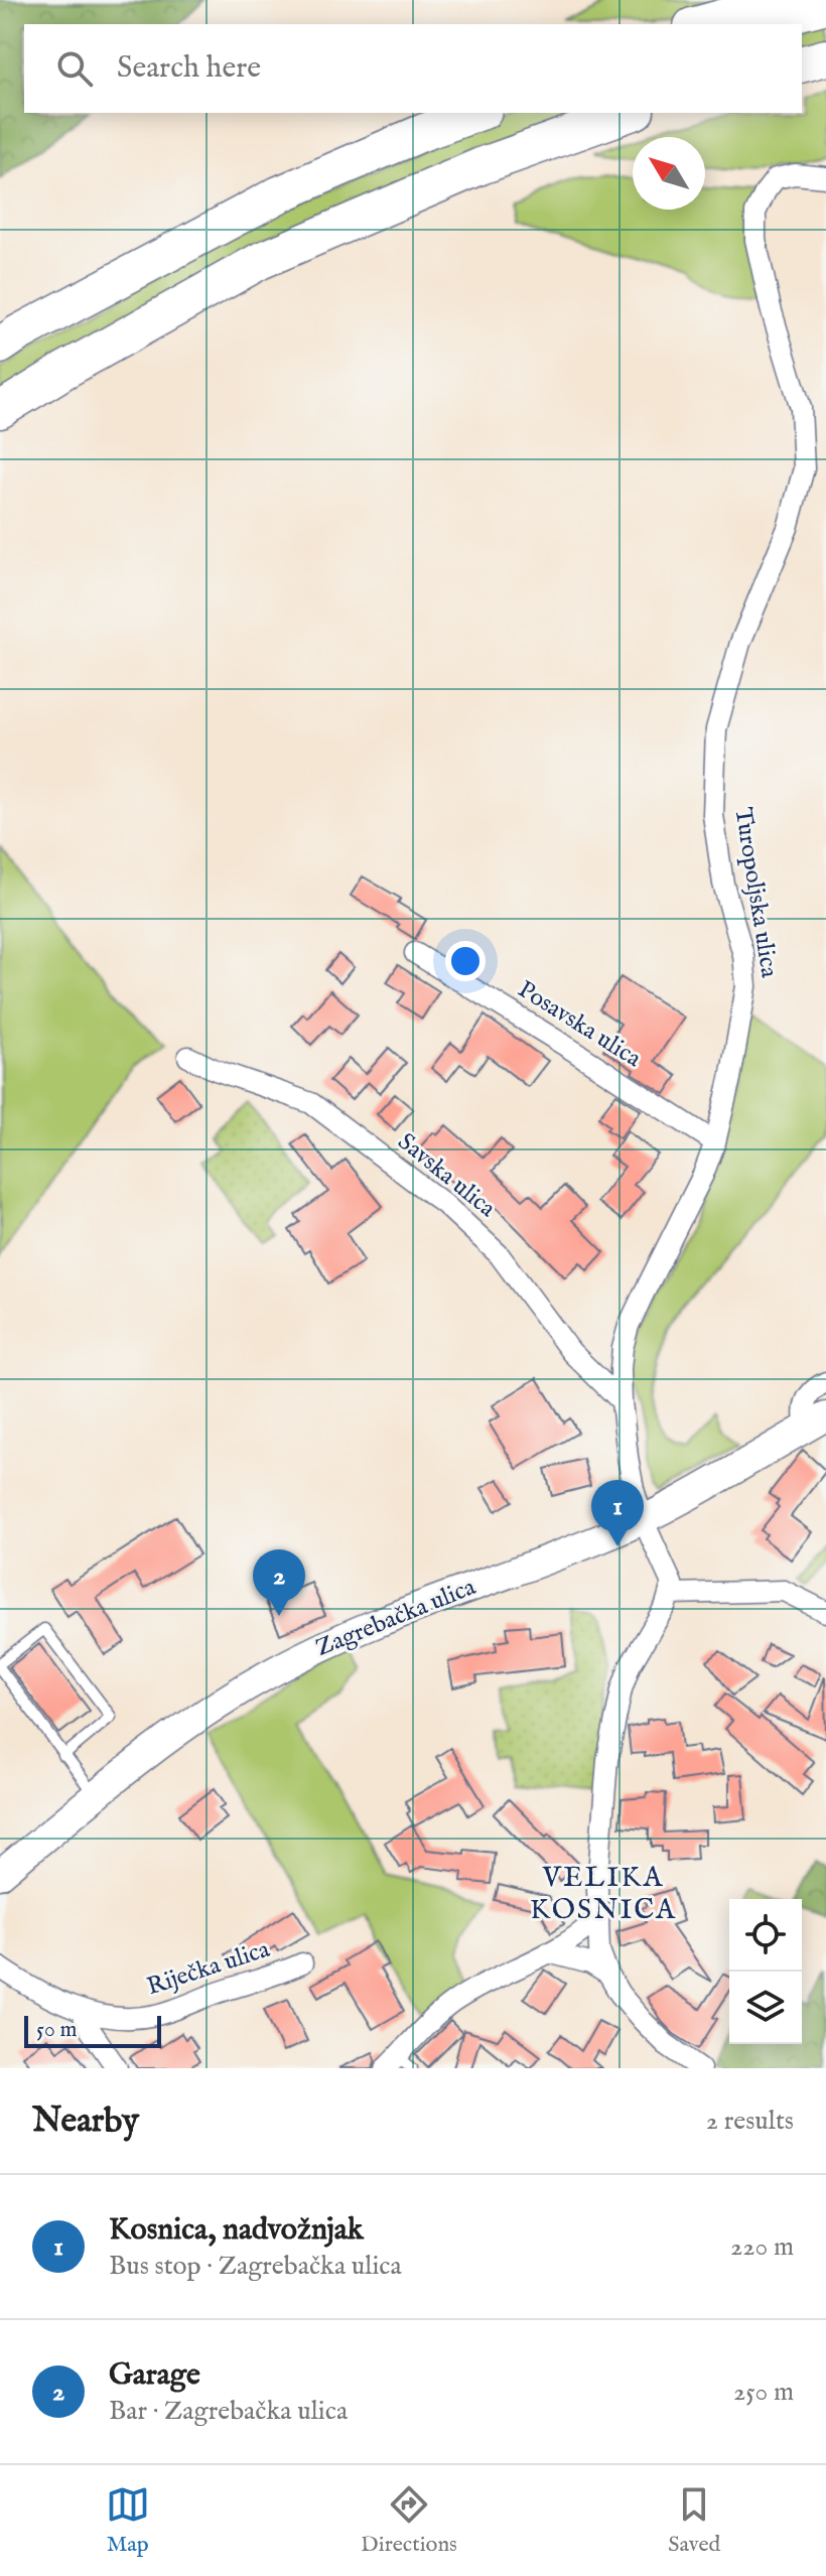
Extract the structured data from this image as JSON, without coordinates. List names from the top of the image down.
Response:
{
  "streets": {
    "street": [
      "Turopoljska ulica",
      "Posavska ulica",
      "Savska ulica",
      "Zagrebačka ulica",
      "Riječka ulica"
    ]
  },
  "crossings": [
    ["Turopoljska ulica", "Posavska ulica"],
    ["Turopoljska ulica", "Savska ulica"],
    ["Turopoljska ulica", "Zagrebačka ulica"]
  ],
  "districts": ["VELIKA KOSNICA"],
  "scale_bar": "50 m",
  "north": "top left",
  "page": {
    "search": "Search here",
    "pins": ["1", "2"],
    "scale": "50 m",
    "heading": ["Nearby", "2 results"],
    "list": [
      {
        "mark": "1",
        "name": "Kosnica, nadvožnjak",
        "note": "Bus stop · Zagrebačka ulica",
        "value": "220 m"
      },
      {
        "mark": "2",
        "name": "Garage",
        "note": "Bar · Zagrebačka ulica",
        "value": "250 m"
      }
    ],
    "nav": ["Map", "Directions", "Saved"]
  }
}
